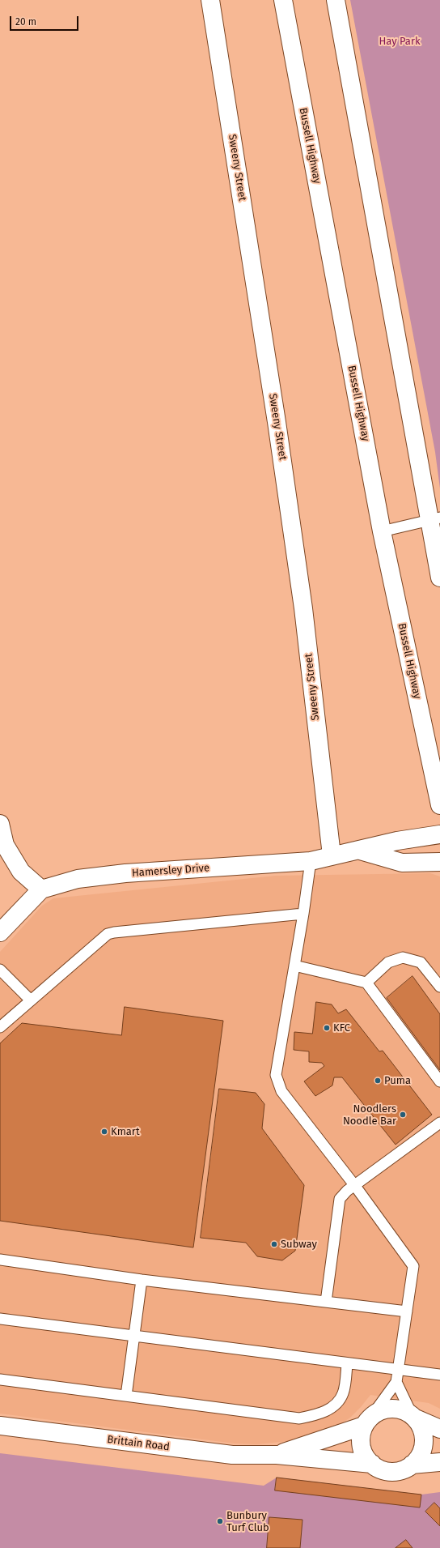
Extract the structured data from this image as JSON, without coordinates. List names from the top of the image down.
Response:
{
  "streets": {
    "main road": [
      "Bussell Highway",
      "Sweeny Street",
      "Hamersley Drive",
      "Brittain Road"
    ]
  },
  "crossings": [
    ["Sweeny Street", "Hamersley Drive"]
  ],
  "parks": ["Hay Park"],
  "places": [
    "KFC",
    "Puma",
    "Noodlers Noodle Bar",
    "Kmart",
    "Subway",
    "Bunbury Turf Club"
  ],
  "scale_bar": "20 m"
}
